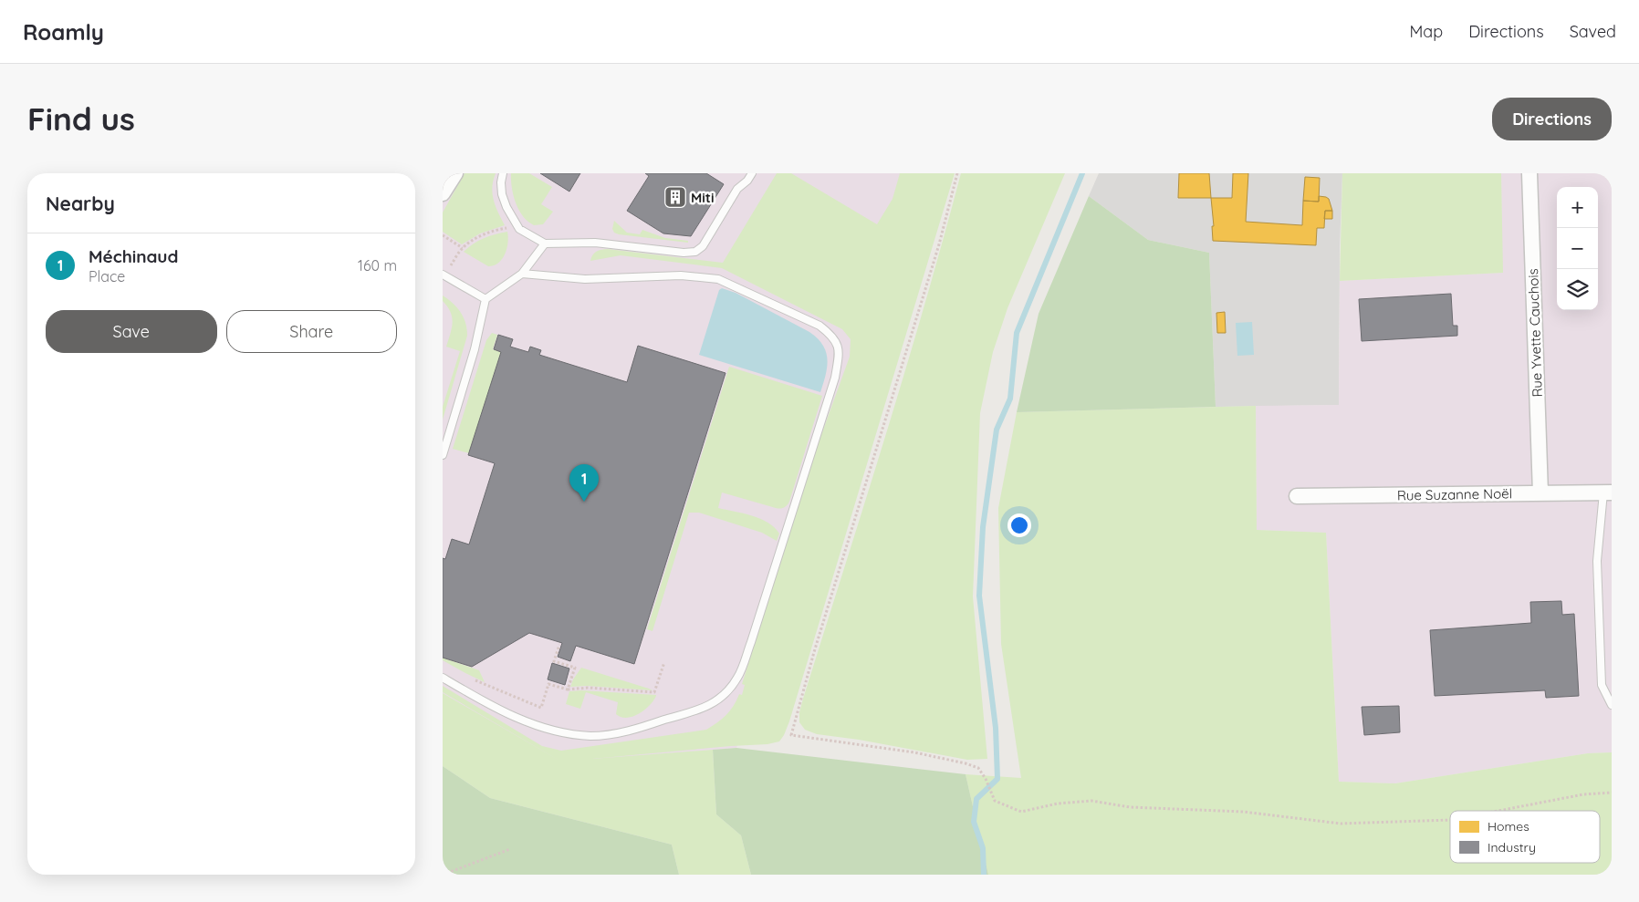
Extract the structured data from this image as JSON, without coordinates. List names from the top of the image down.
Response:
{
  "streets": {
    "street": ["Rue Yvette Cauchois", "Rue Suzanne Noël"]
  },
  "crossings": [
    ["Rue Yvette Cauchois", "Rue Suzanne Noël"]
  ],
  "places": {
    "building": ["Miti"]
  },
  "legend": ["Homes", "Industry"],
  "page": {
    "header": "Roamly",
    "nav": ["Map", "Directions", "Saved"],
    "buttons": [
      "Directions",
      ["Save", "Share"]
    ],
    "title": "Find us",
    "heading": "Nearby",
    "map_buttons": ["+", "−"],
    "list": [
      {
        "mark": "1",
        "name": "Méchinaud",
        "note": "Place",
        "value": "160 m"
      }
    ],
    "pins": "1"
  }
}
